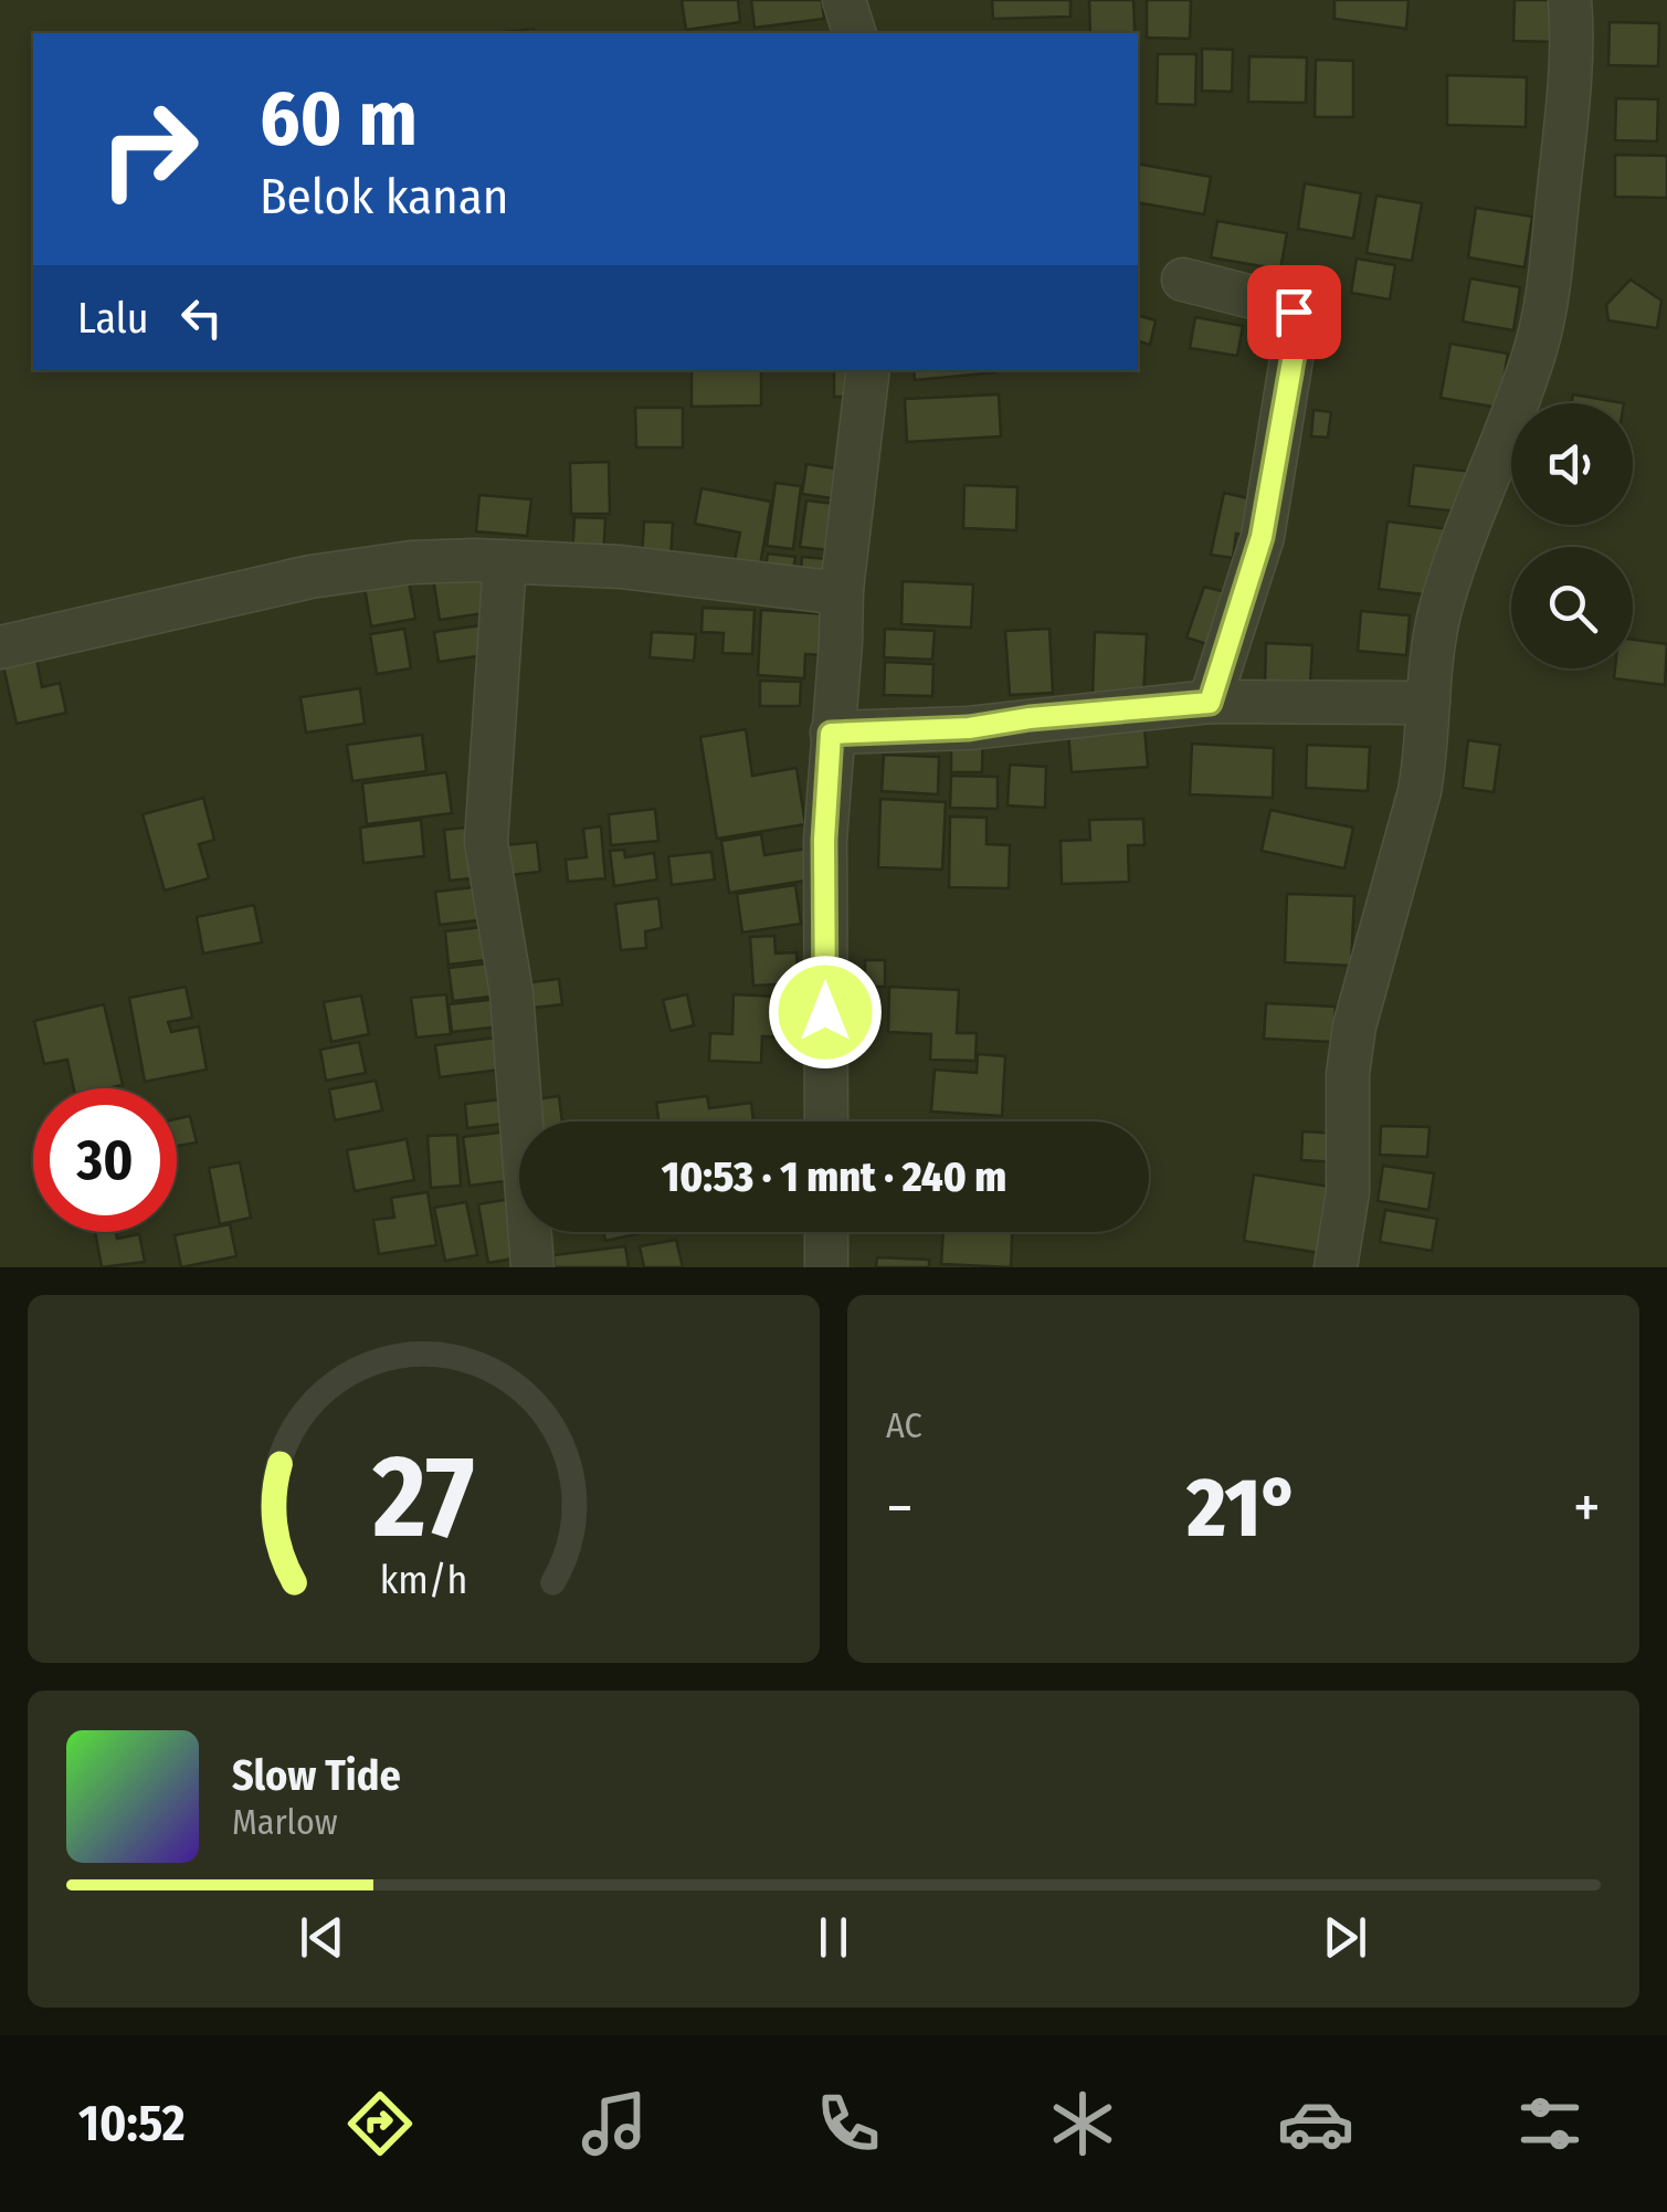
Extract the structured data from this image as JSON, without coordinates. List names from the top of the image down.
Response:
{
  "page": {
    "turn": ["60 m", "Belok kanan"],
    "then": "Lalu",
    "limit": "30",
    "trip": "10:53 · 1 mnt · 240 m",
    "tile": "AC",
    "heat": ["−", "21°", "+"],
    "song": ["Slow Tide", "Marlow"],
    "tabs": "10:52",
    "gauge": ["27", "km/h"]
  }
}
